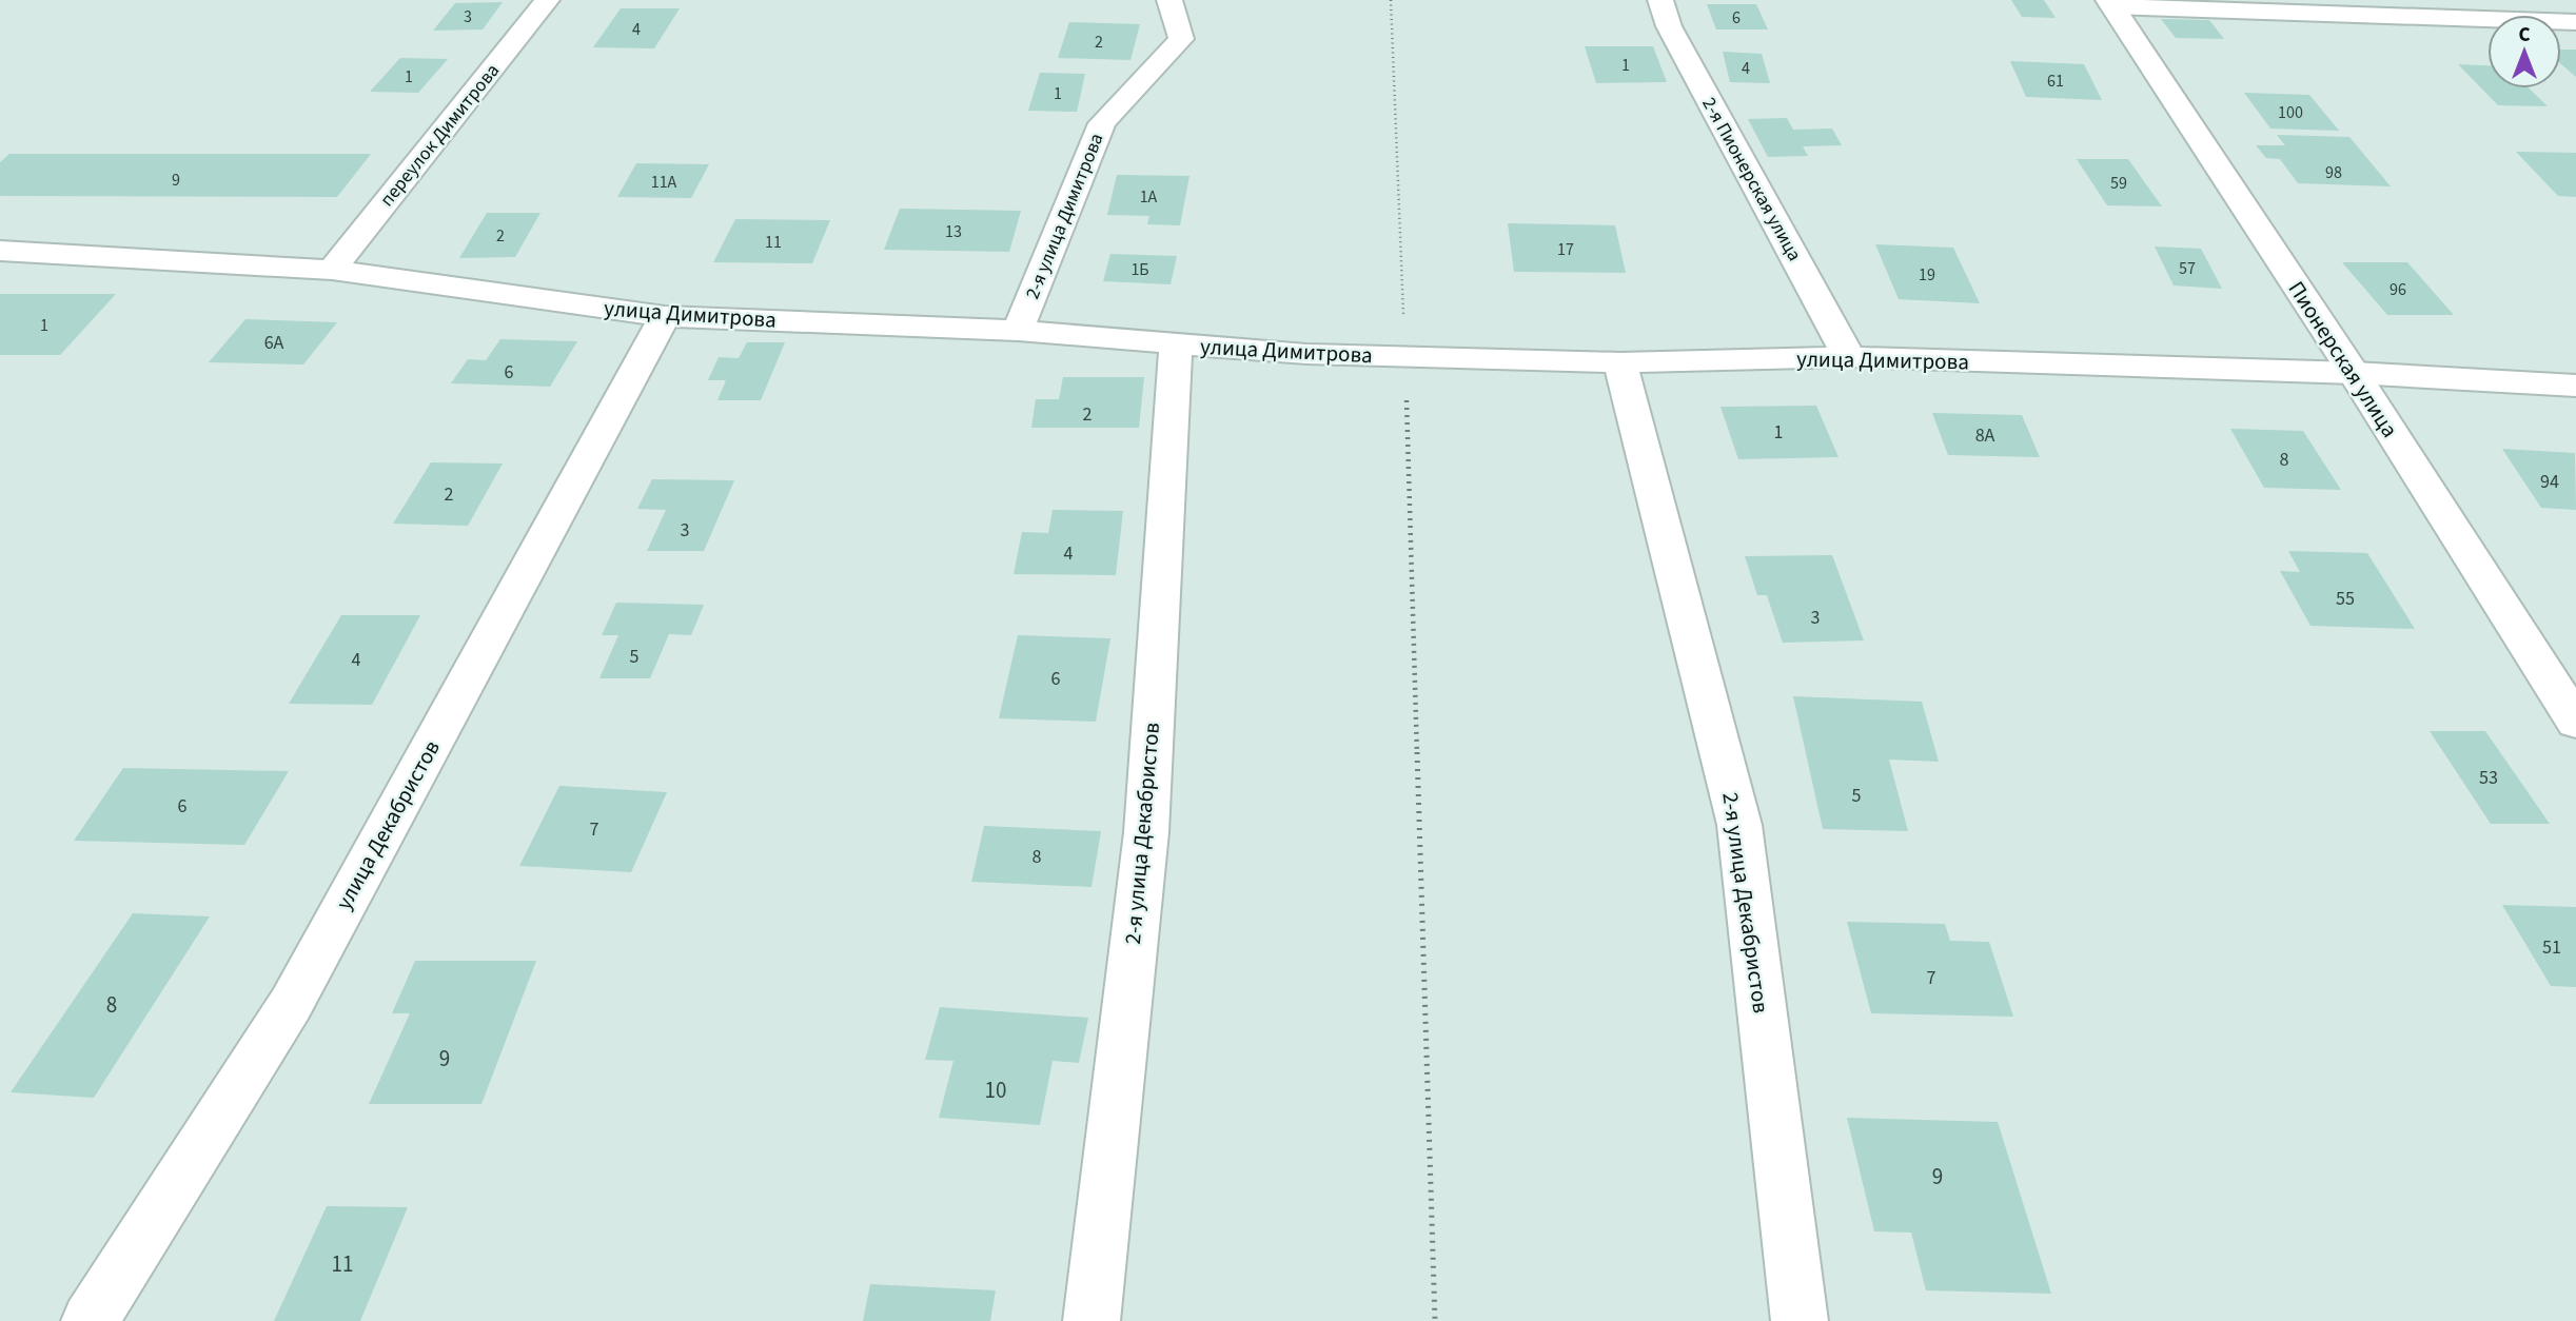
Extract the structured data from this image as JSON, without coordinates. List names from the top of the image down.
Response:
{
  "streets": {
    "street": [
      "переулок Димитрова",
      "2-я Пионерская улица",
      "2-я улица Димитрова",
      "улица Димитрова",
      "Пионерская улица",
      "улица Декабристов",
      "2-я улица Декабристов"
    ]
  },
  "crossings": [
    ["переулок Димитрова", "улица Димитрова"],
    ["2-я Пионерская улица", "улица Димитрова"],
    ["2-я улица Димитрова", "улица Димитрова"],
    ["улица Димитрова", "Пионерская улица"],
    ["улица Димитрова", "улица Декабристов"],
    ["улица Димитрова", "2-я улица Декабристов"]
  ],
  "house_numbers": [
    "3",
    "6",
    "4",
    "2",
    "1",
    "4",
    "1",
    "61",
    "1",
    "100",
    "98",
    "9",
    "11А",
    "59",
    "1А",
    "13",
    "2",
    "11",
    "17",
    "57",
    "1Б",
    "19",
    "96",
    "1",
    "6А",
    "6",
    "2",
    "1",
    "8А",
    "8",
    "94",
    "2",
    "3",
    "4",
    "55",
    "3",
    "5",
    "4",
    "6",
    "53",
    "5",
    "6",
    "7",
    "8",
    "51",
    "7",
    "8",
    "9",
    "10",
    "9",
    "11"
  ],
  "north": "top"
}
